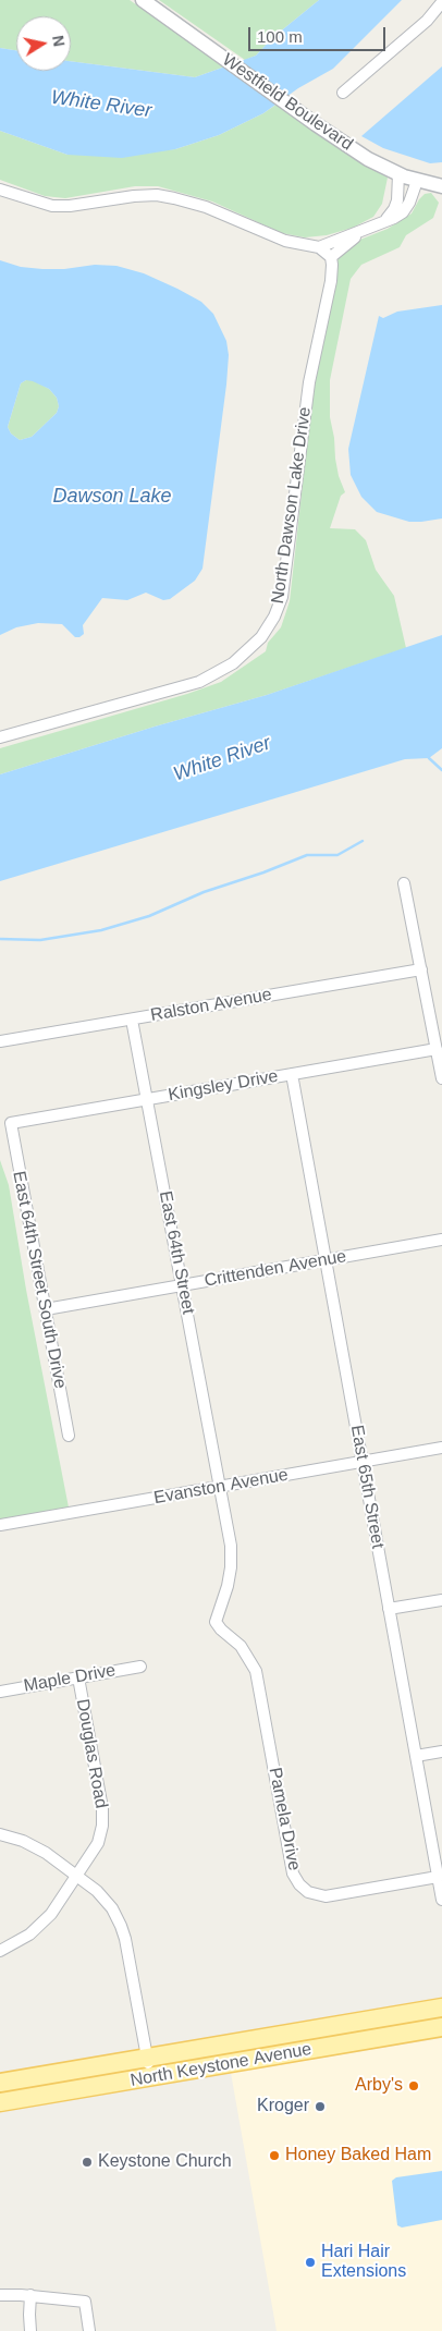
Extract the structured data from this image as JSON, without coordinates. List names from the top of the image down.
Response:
{
  "streets": {
    "main road": ["North Keystone Avenue"],
    "street": [
      "Westfield Boulevard",
      "North Dawson Lake Drive",
      "Ralston Avenue",
      "Kingsley Drive",
      "East 64th Street",
      "Crittenden Avenue",
      "East 64th Street South Drive",
      "Evanston Avenue",
      "East 65th Street",
      "Maple Drive",
      "Douglas Road",
      "Pamela Drive"
    ]
  },
  "crossings": [
    ["Ralston Avenue", "East 64th Street"],
    ["Kingsley Drive", "East 64th Street"],
    ["Kingsley Drive", "East 64th Street South Drive"],
    ["Kingsley Drive", "East 65th Street"],
    ["East 64th Street", "Crittenden Avenue"],
    ["East 64th Street", "Evanston Avenue"],
    ["East 64th Street", "Pamela Drive"],
    ["Crittenden Avenue", "East 64th Street South Drive"],
    ["Crittenden Avenue", "East 65th Street"],
    ["Evanston Avenue", "East 65th Street"],
    ["Evanston Avenue", "Pamela Drive"],
    ["East 65th Street", "Pamela Drive"],
    ["Maple Drive", "Douglas Road"]
  ],
  "water": ["White River", "Dawson Lake"],
  "places": [
    "Arby's",
    "Kroger",
    "Honey Baked Ham",
    "Keystone Church",
    "Hari Hair Extensions"
  ],
  "scale_bar": "100 m",
  "north": "right"
}
